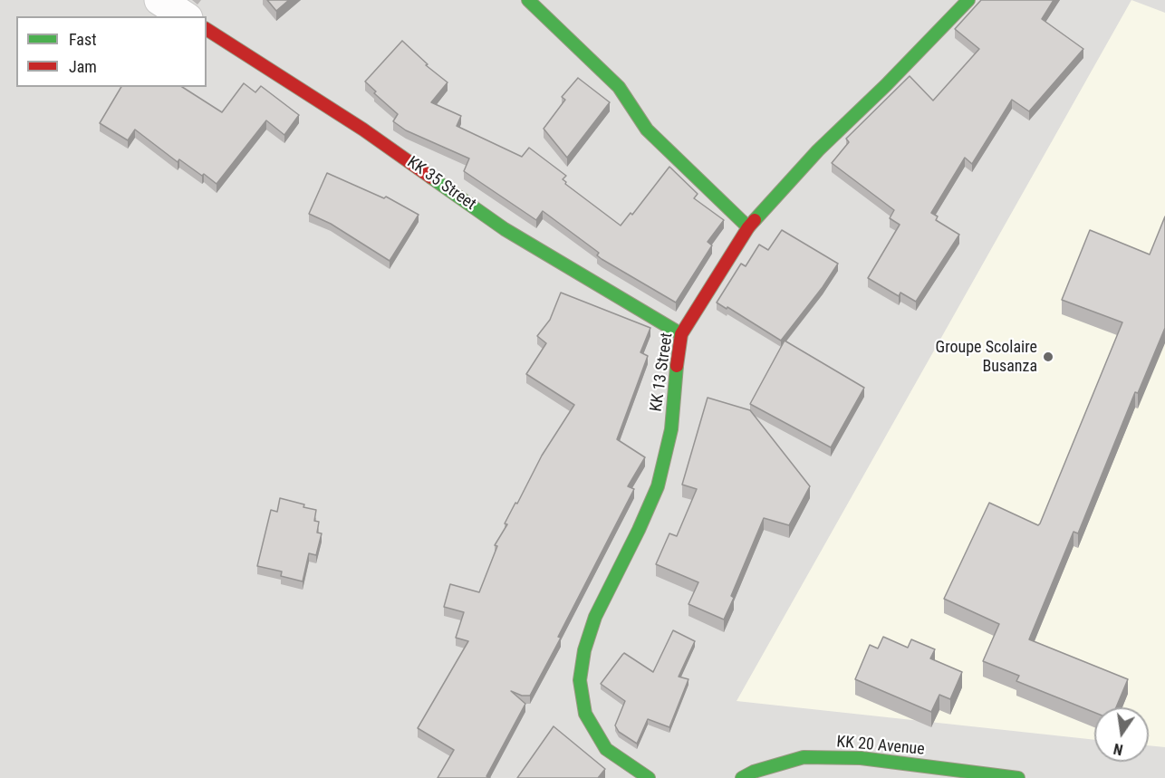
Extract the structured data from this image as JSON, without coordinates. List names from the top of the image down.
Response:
{
  "streets": {
    "street": ["KK 35 Street", "KK 13 Street", "KK 20 Avenue"]
  },
  "crossings": [
    ["KK 35 Street", "KK 13 Street"]
  ],
  "places": ["Groupe Scolaire Busanza"],
  "legend": ["Fast", "Jam"],
  "north": "bottom"
}
